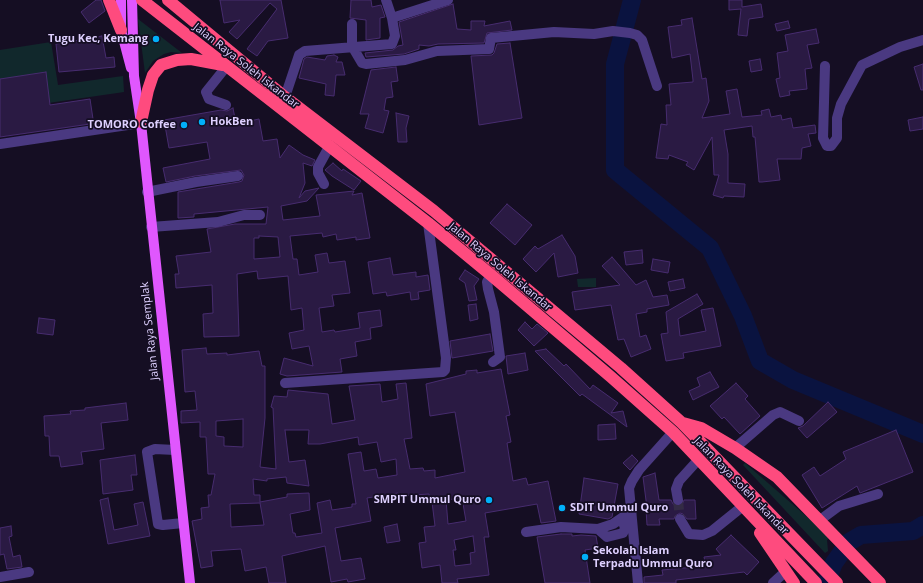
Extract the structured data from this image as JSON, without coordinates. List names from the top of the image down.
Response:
{
  "streets": {
    "highway": ["Jalan Raya Soleh Iskandar"],
    "main road": ["Jalan Raya Semplak"]
  },
  "places": [
    "Tugu Kec, Kemang",
    "HokBen",
    "TOMORO Coffee",
    "SMPIT Ummul Quro",
    "SDIT Ummul Quro",
    "Sekolah Islam Terpadu Ummul Quro"
  ]
}
